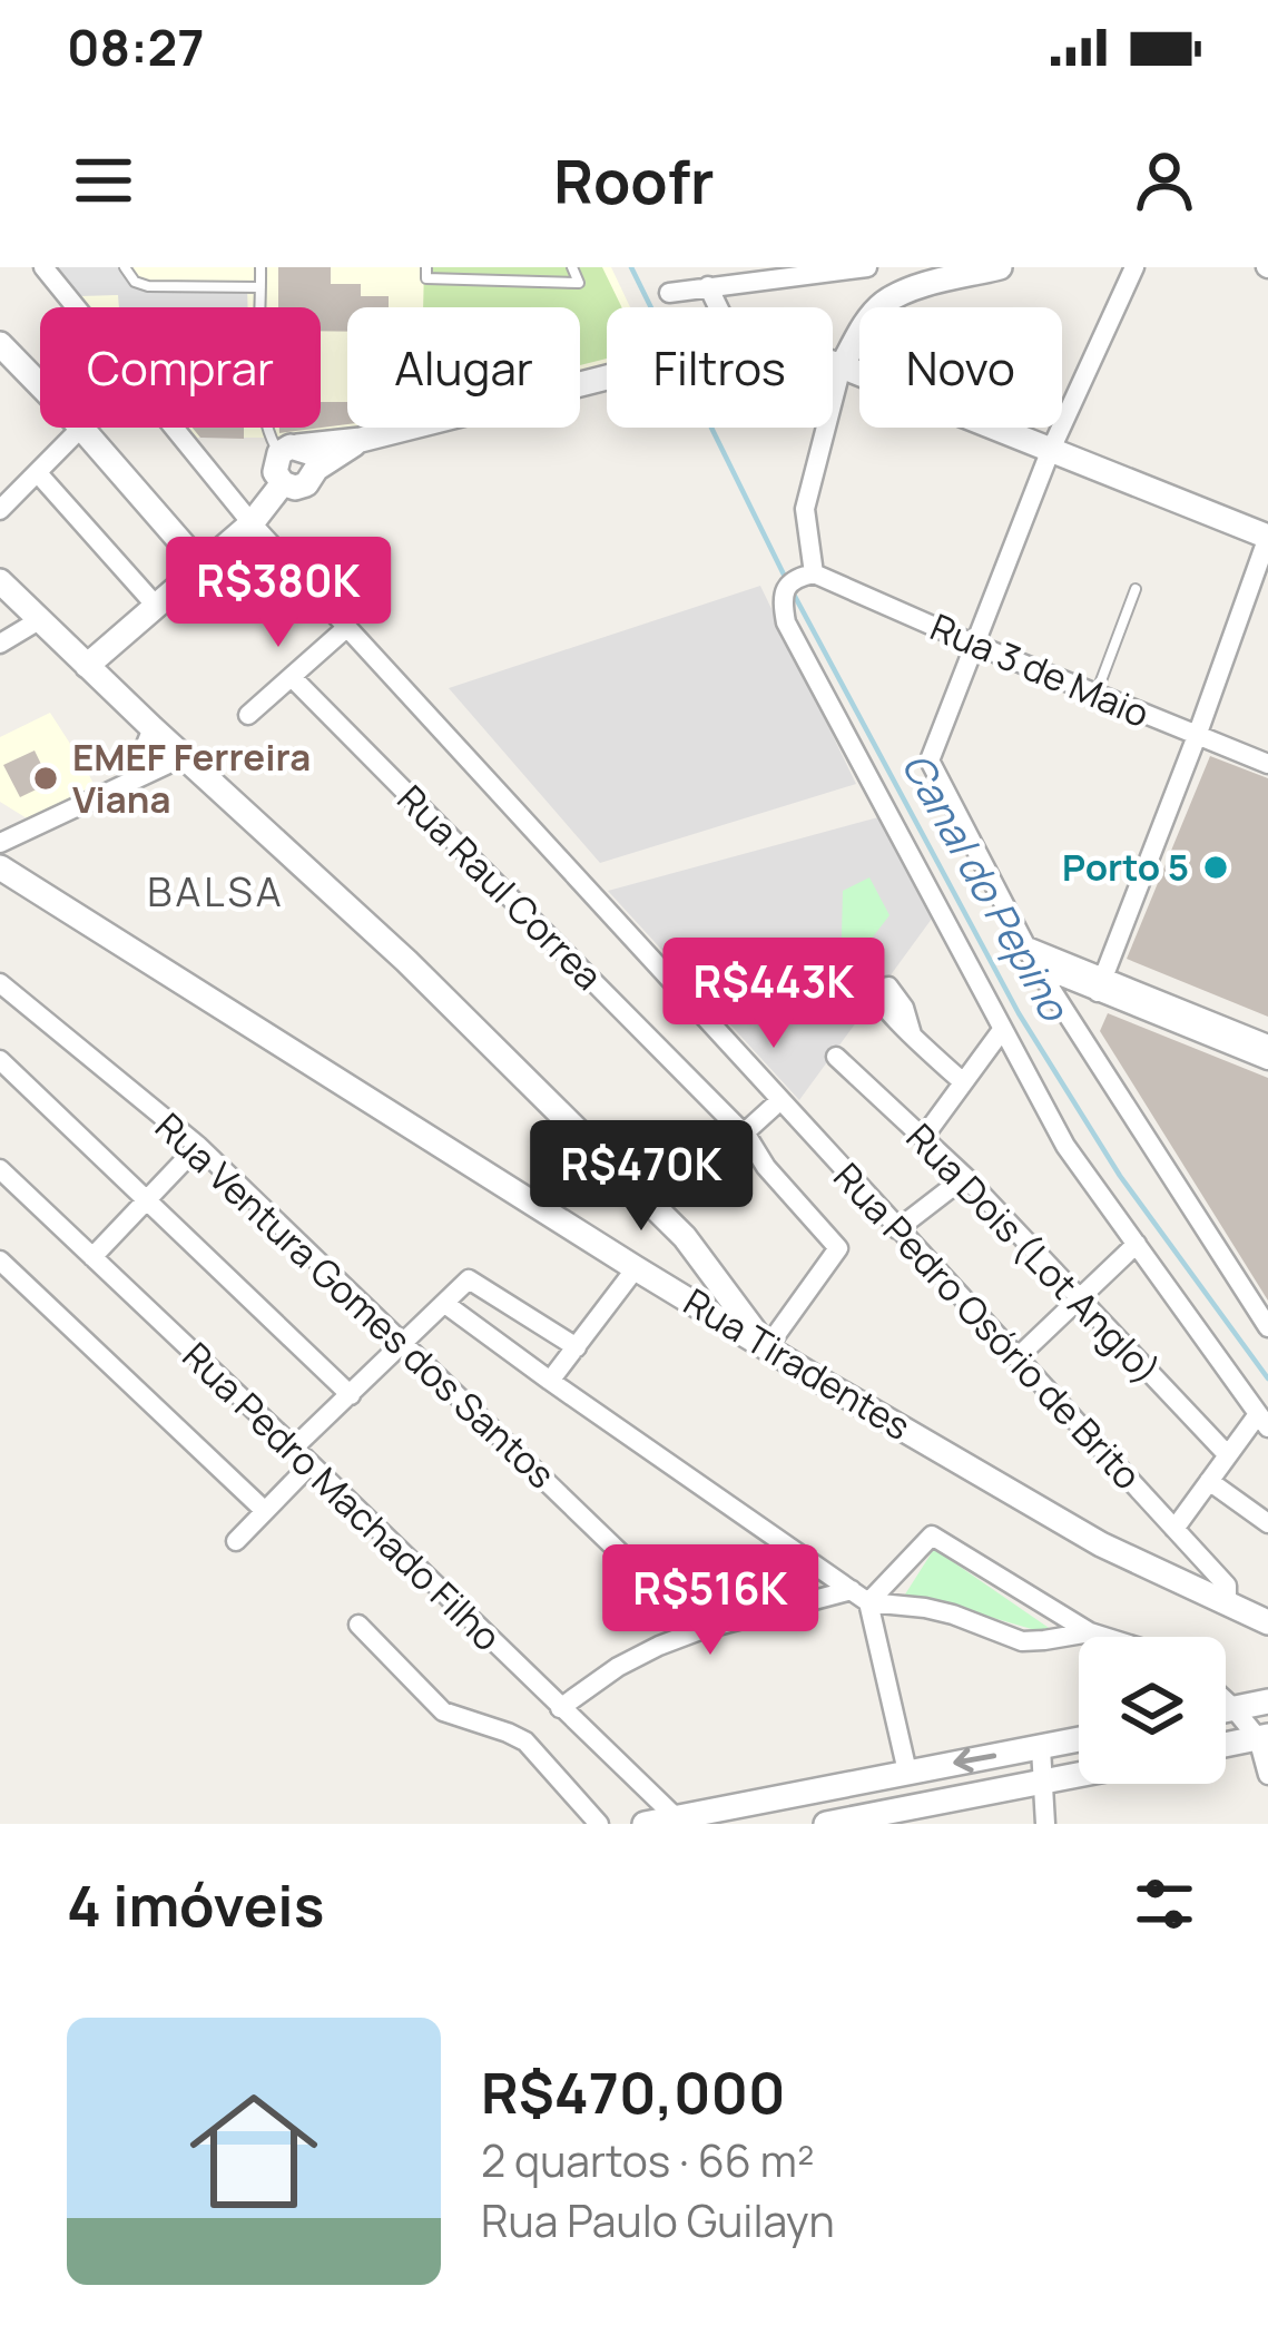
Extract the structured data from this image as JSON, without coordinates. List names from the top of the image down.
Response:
{
  "streets": {
    "street": [
      "Rua 3 de Maio",
      "Rua Raul Correa",
      "Rua Dois (Lot Anglo)",
      "Rua Ventura Gomes dos Santos",
      "Rua Pedro Osório de Brito",
      "Rua Tiradentes",
      "Rua Pedro Machado Filho"
    ]
  },
  "crossings": [
    ["Rua Raul Correa", "Rua Tiradentes"],
    ["Rua Pedro Osório de Brito", "Rua Tiradentes"]
  ],
  "districts": ["BALSA"],
  "water": ["Canal do Pepino"],
  "places": ["EMEF Ferreira Viana", "Porto 5"],
  "page": {
    "status": "08:27",
    "header": "Roofr",
    "chip": [
      "Comprar",
      "Alugar",
      "Filtros",
      "Novo"
    ],
    "price": [
      "R$380K",
      "R$443K",
      "R$470K",
      "R$516K"
    ],
    "heading": "4 imóveis",
    "list": [
      {
        "name": "R$470,000",
        "note": "2 quartos · 66 m² · Rua Paulo Guilayn"
      }
    ]
  }
}
